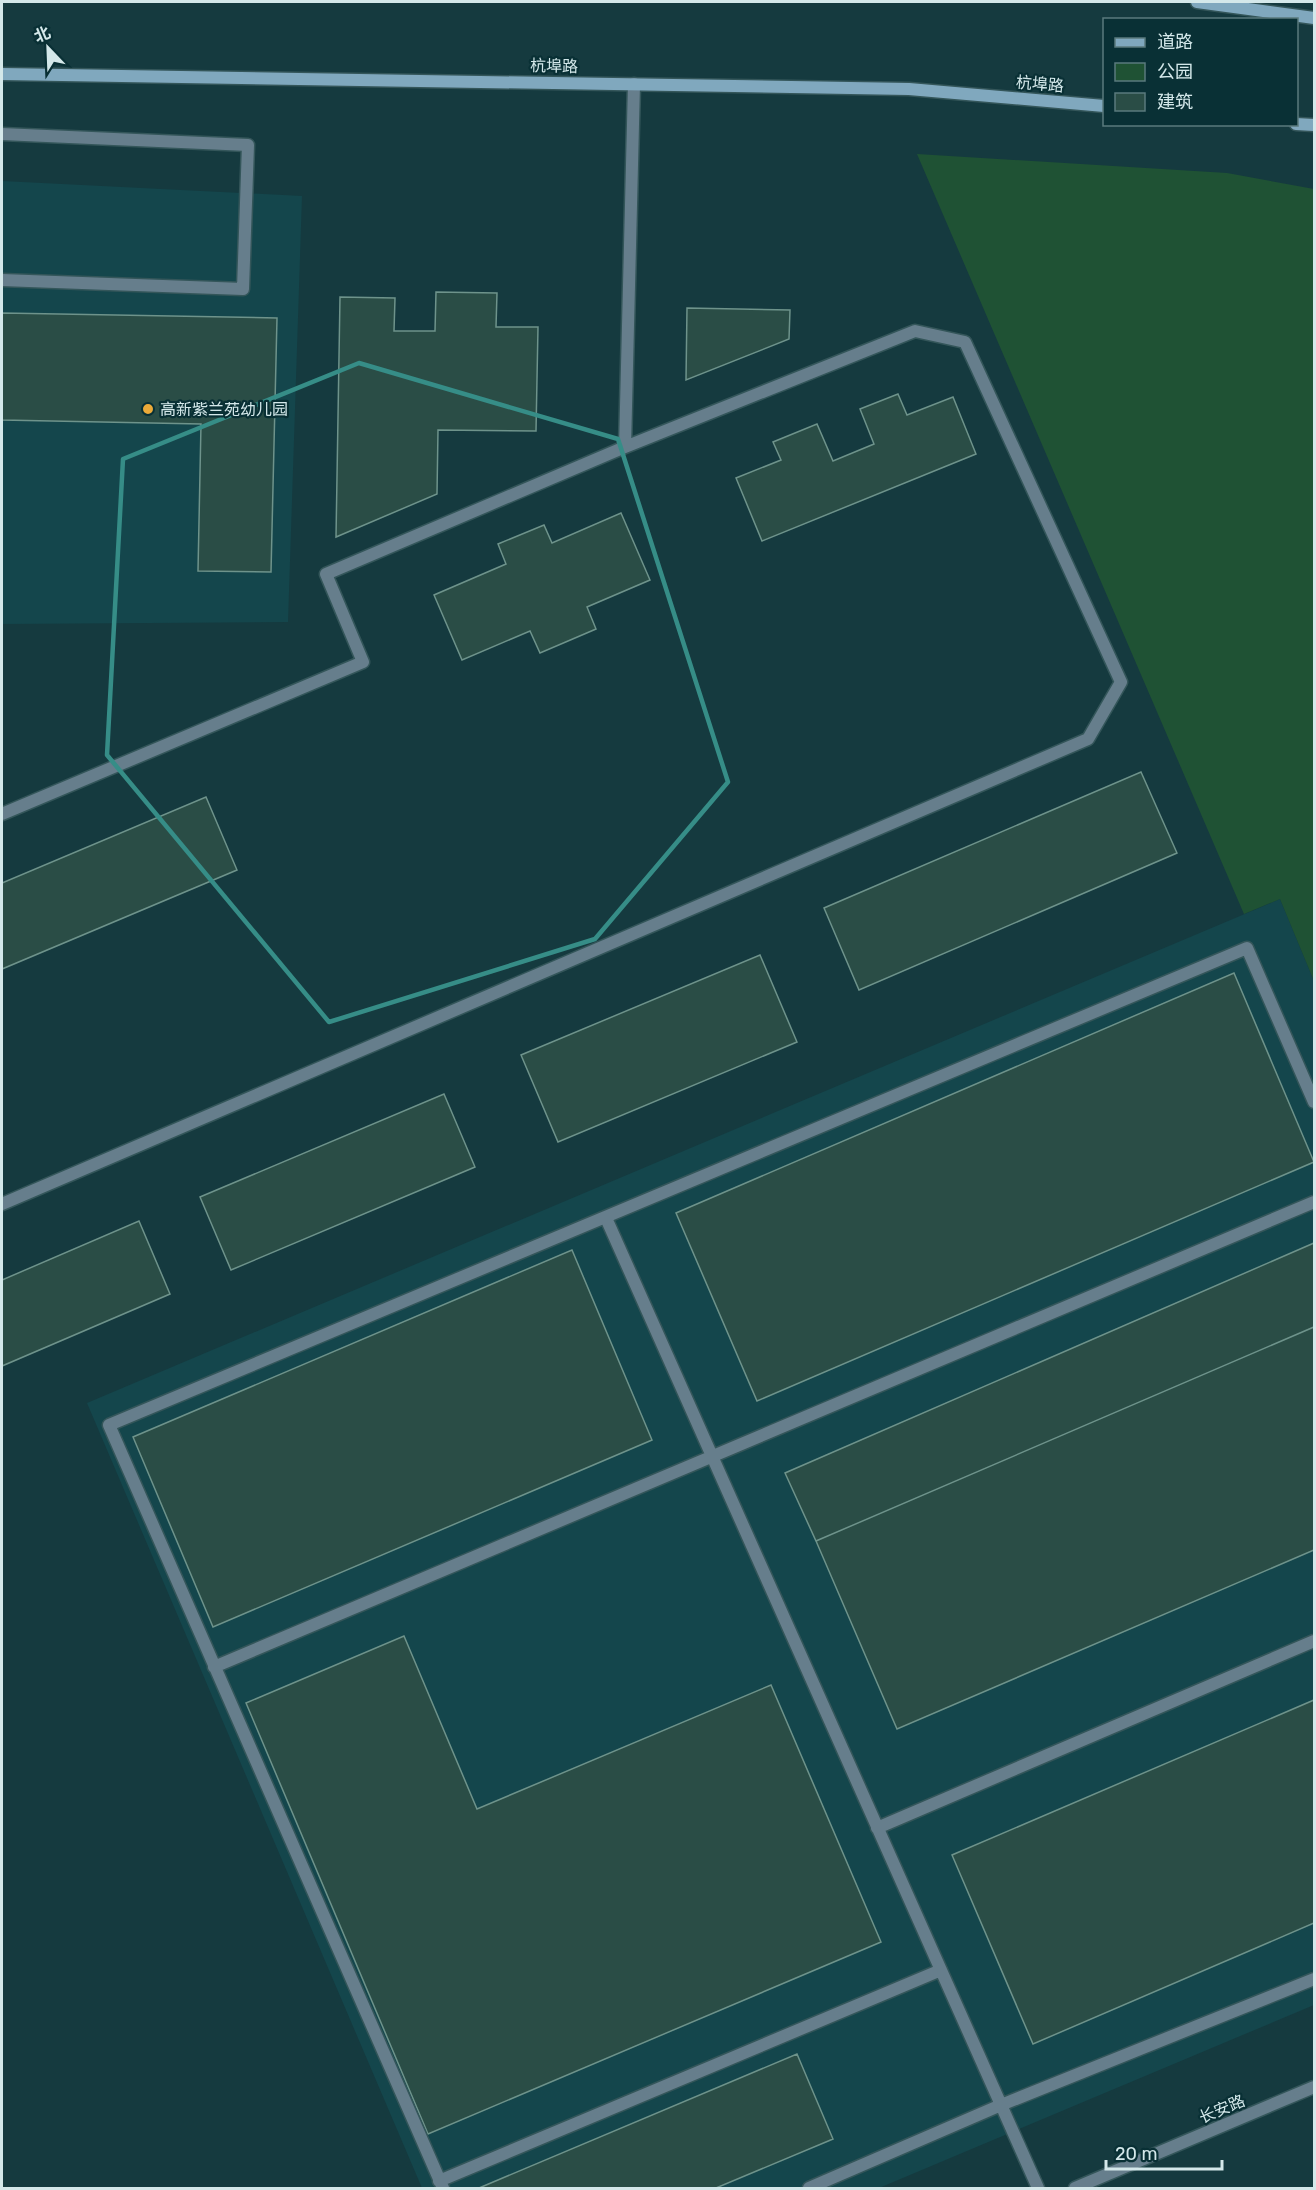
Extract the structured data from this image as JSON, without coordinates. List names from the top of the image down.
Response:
{
  "streets": {
    "main road": ["杭埠路"],
    "street": ["长安路"]
  },
  "places": ["高新紫兰苑幼儿园"],
  "legend": ["道路", "公园", "建筑"],
  "scale_bar": "20 m",
  "north": "top left"
}
